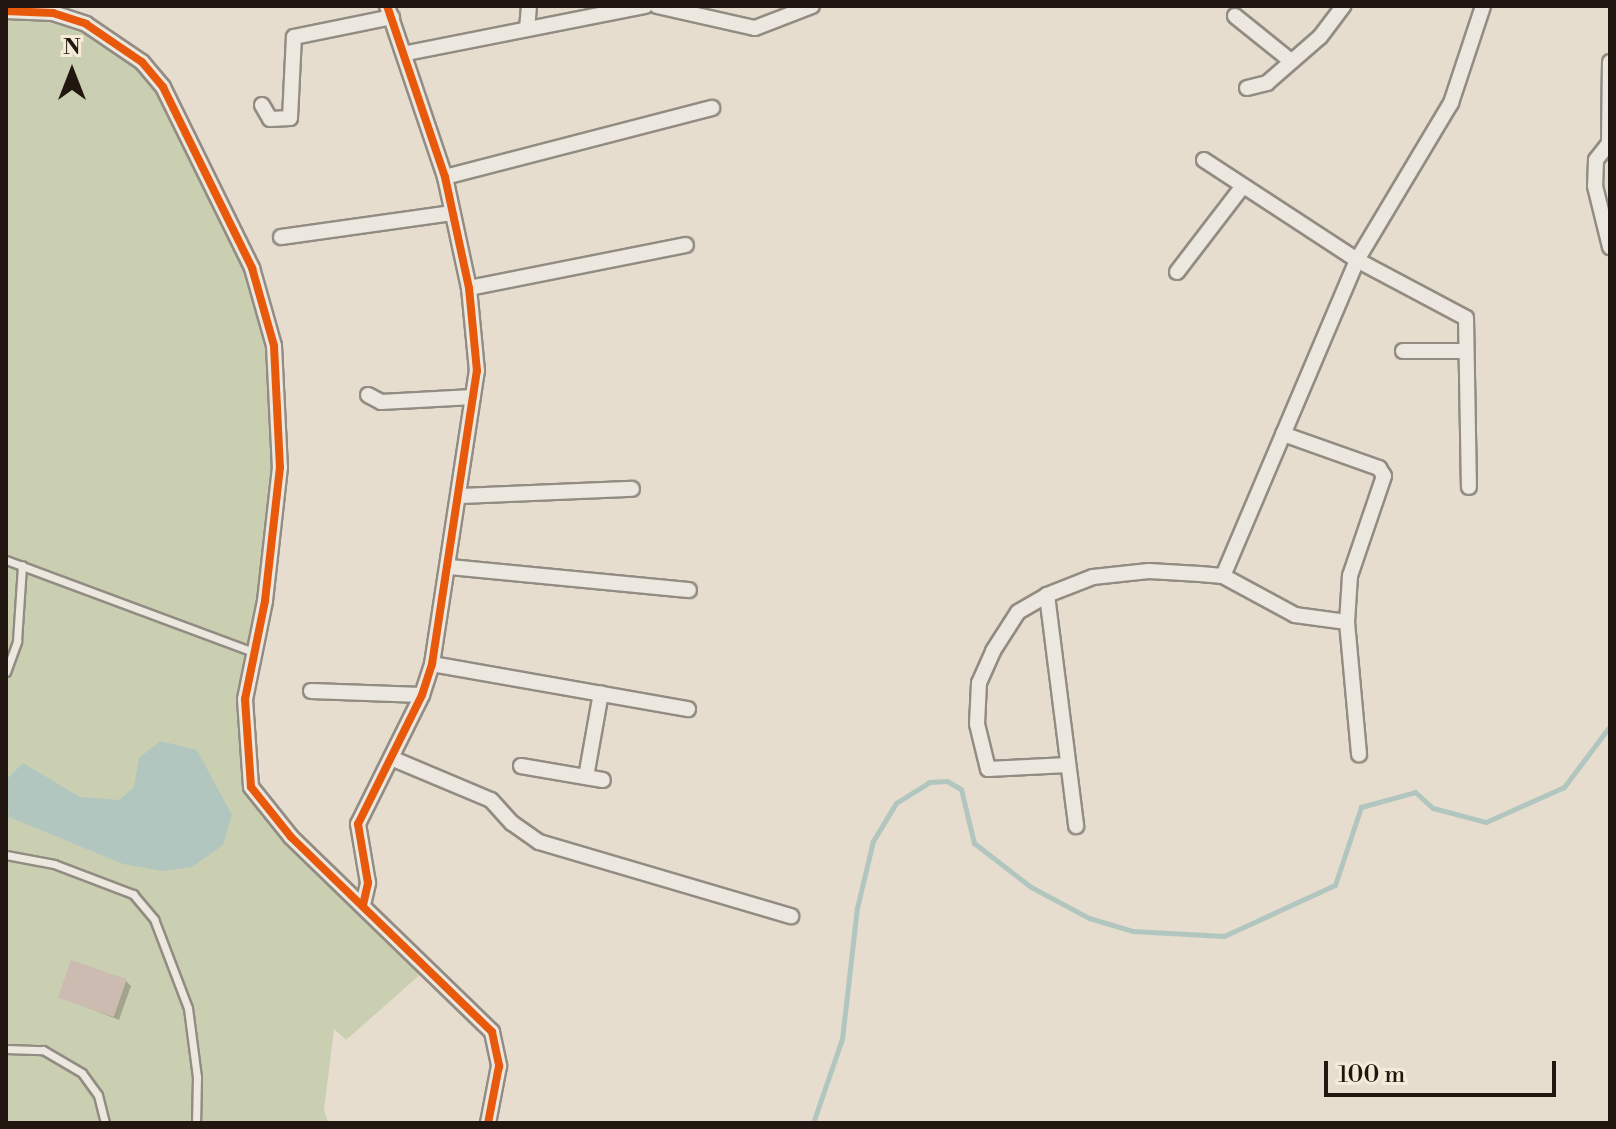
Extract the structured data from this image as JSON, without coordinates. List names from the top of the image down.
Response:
{
  "scale_bar": "100 m",
  "north": "top"
}
